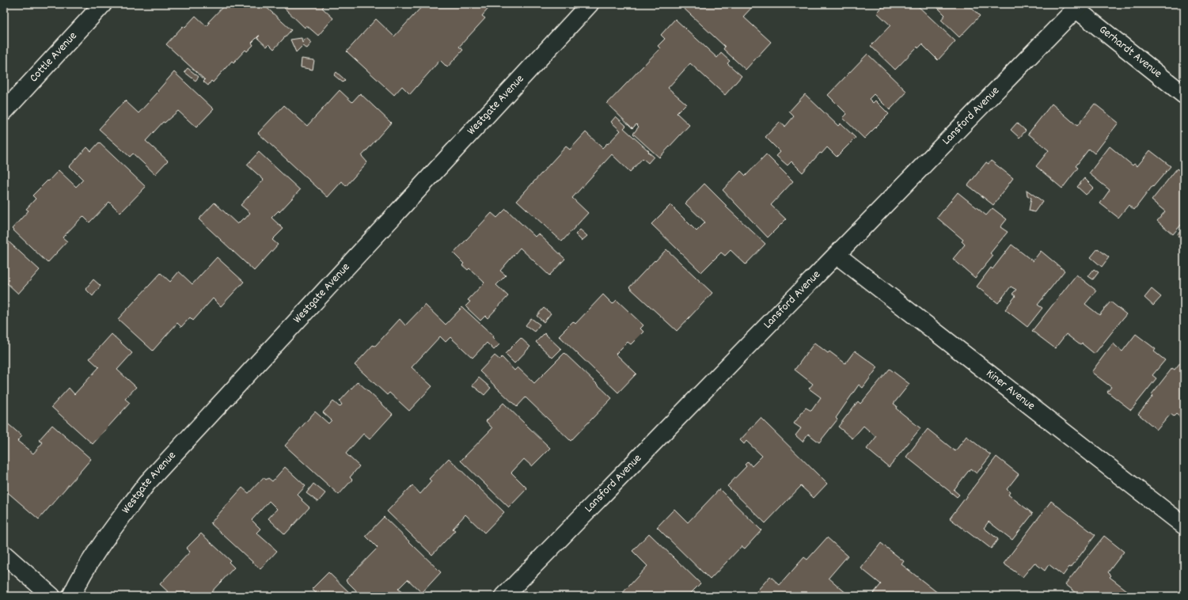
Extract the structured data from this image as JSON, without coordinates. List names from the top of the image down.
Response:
{
  "streets": {
    "street": [
      "Gerhardt Avenue",
      "Cottle Avenue",
      "Westgate Avenue",
      "Lansford Avenue",
      "Kiner Avenue"
    ]
  },
  "crossings": [
    ["Gerhardt Avenue", "Lansford Avenue"],
    ["Lansford Avenue", "Kiner Avenue"]
  ]
}
